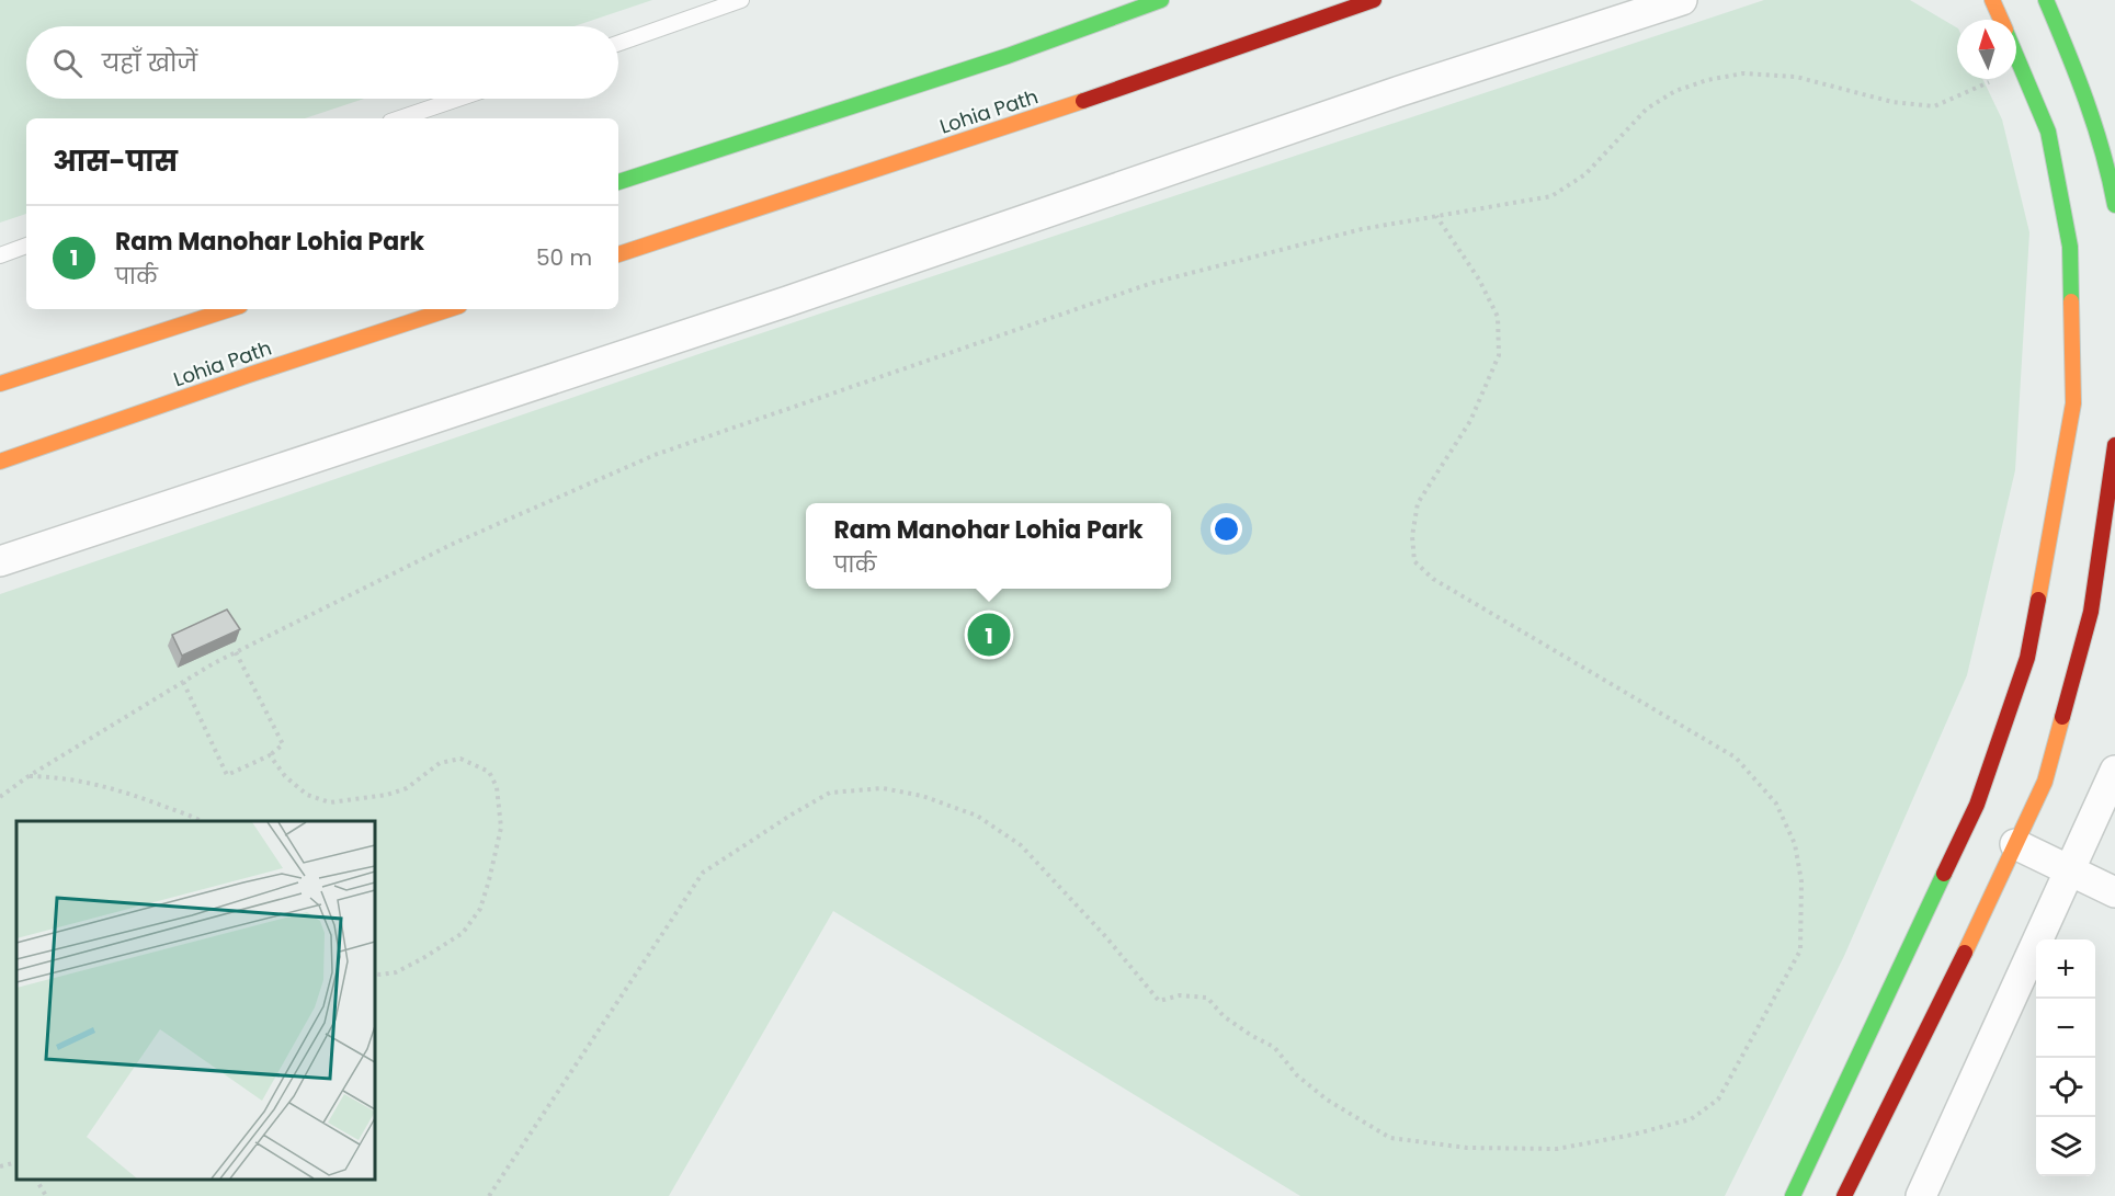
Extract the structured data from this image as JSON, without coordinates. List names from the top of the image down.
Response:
{
  "streets": {
    "street": ["Lohia Path"]
  },
  "north": "top",
  "page": {
    "search": "यहाँ खोजें",
    "heading": "आस-पास",
    "list": [
      {
        "mark": "1",
        "name": "Ram Manohar Lohia Park",
        "note": "पार्क",
        "value": "50 m"
      }
    ],
    "popup": ["Ram Manohar Lohia Park", "पार्क"],
    "pins": "1",
    "map_buttons": ["+", "−"]
  }
}
